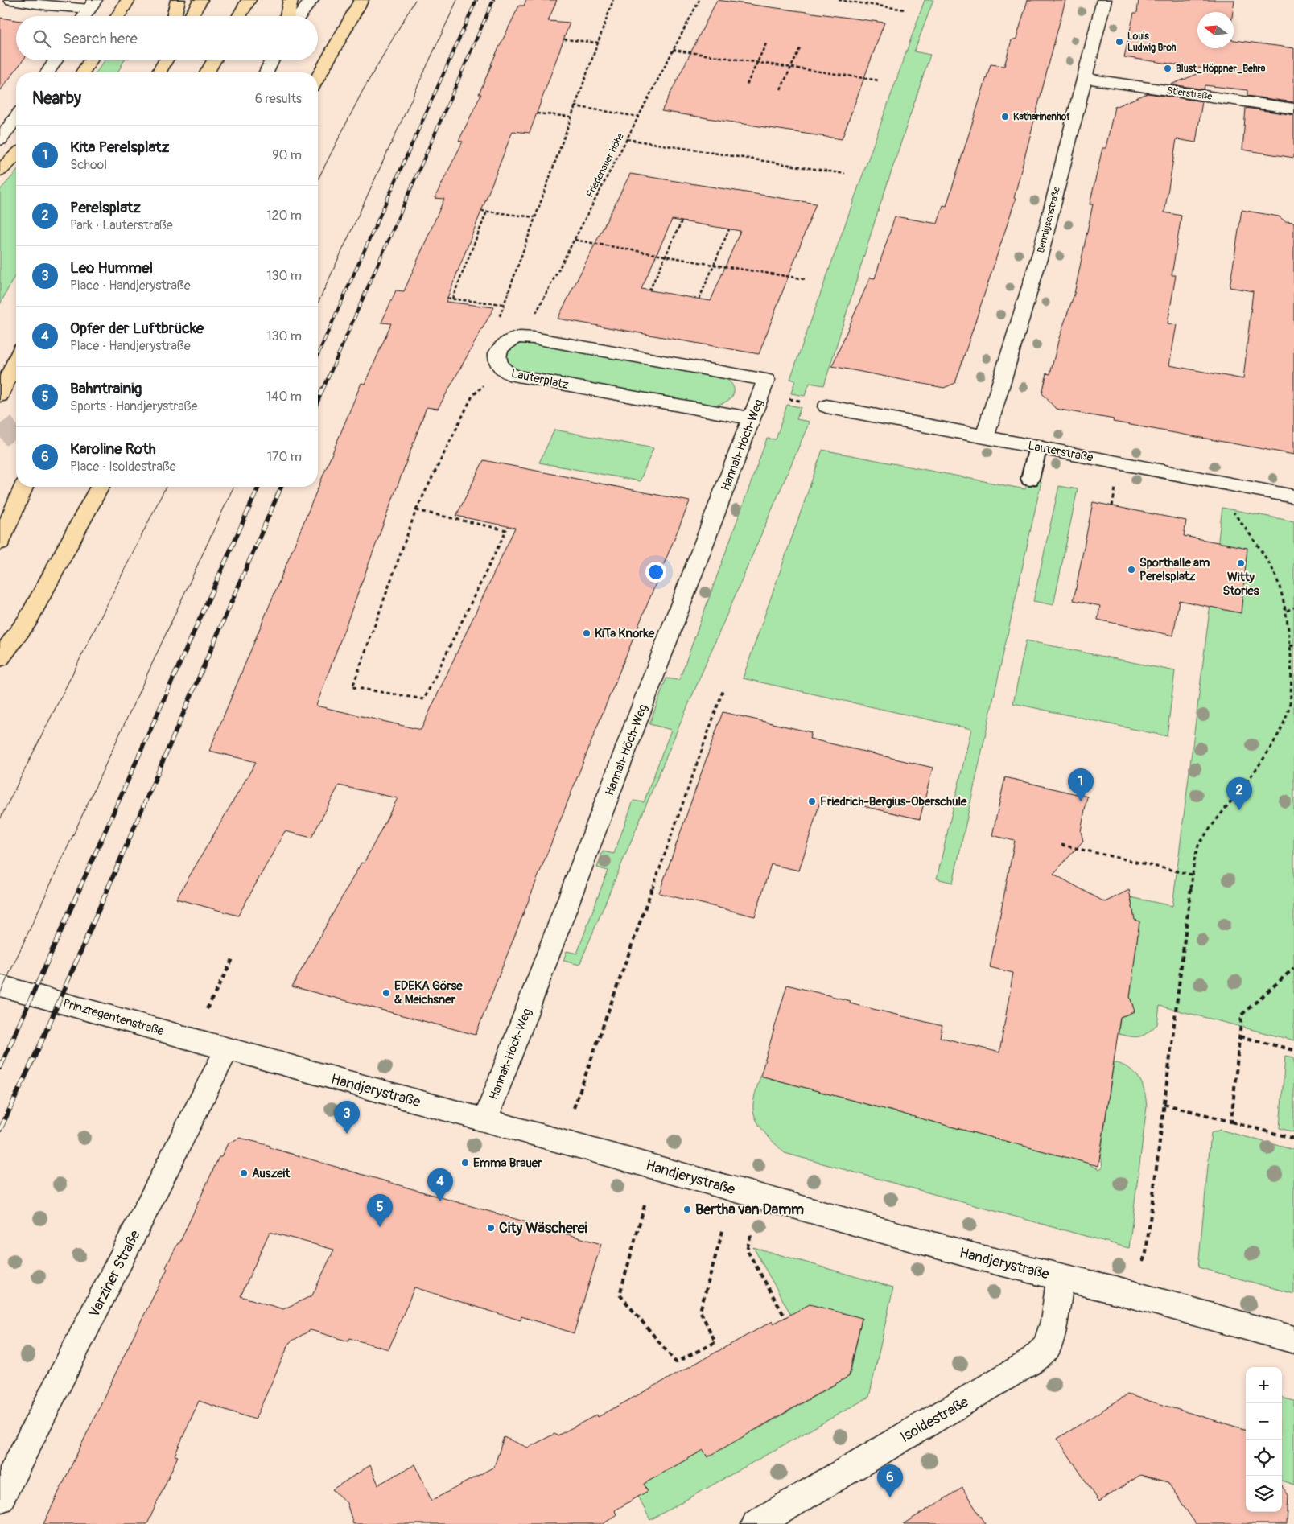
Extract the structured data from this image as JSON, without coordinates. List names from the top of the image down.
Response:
{
  "streets": {
    "street": [
      "Stierstraße",
      "Bennigsenstraße",
      "Lauterplatz",
      "Hannah-Höch-Weg",
      "Lauterstraße",
      "Prinzregentenstraße",
      "Handjerystraße",
      "Varziner Straße",
      "Isoldestraße"
    ],
    "path": ["Friedenauer Höhe"]
  },
  "crossings": [
    ["Stierstraße", "Bennigsenstraße"],
    ["Friedenauer Höhe", "Lauterplatz"],
    ["Friedenauer Höhe", "Hannah-Höch-Weg"],
    ["Bennigsenstraße", "Lauterstraße"],
    ["Lauterplatz", "Hannah-Höch-Weg"],
    ["Hannah-Höch-Weg", "Handjerystraße"],
    ["Prinzregentenstraße", "Handjerystraße"],
    ["Prinzregentenstraße", "Varziner Straße"],
    ["Handjerystraße", "Varziner Straße"],
    ["Handjerystraße", "Isoldestraße"]
  ],
  "places": [
    "Louis Ludwig Broh",
    "Blust_Höppner_Behra",
    "Katharinenhof",
    "Witty Stories",
    "Sporthalle am Perelsplatz",
    "KiTa Knorke",
    "Friedrich-Bergius-Oberschule",
    "EDEKA Görse & Meichsner",
    "Emma Brauer",
    "Auszeit",
    "Bertha van Damm",
    "City Wäscherei"
  ],
  "north": "left",
  "page": {
    "search": "Search here",
    "heading": ["Nearby", "6 results"],
    "list": [
      {
        "mark": "1",
        "name": "Kita Perelsplatz",
        "note": "School",
        "value": "90 m"
      },
      {
        "mark": "2",
        "name": "Perelsplatz",
        "note": "Park · Lauterstraße",
        "value": "120 m"
      },
      {
        "mark": "3",
        "name": "Leo Hummel",
        "note": "Place · Handjerystraße",
        "value": "130 m"
      },
      {
        "mark": "4",
        "name": "Opfer der Luftbrücke",
        "note": "Place · Handjerystraße",
        "value": "130 m"
      },
      {
        "mark": "5",
        "name": "Bahntrainig",
        "note": "Sports · Handjerystraße",
        "value": "140 m"
      },
      {
        "mark": "6",
        "name": "Karoline Roth",
        "note": "Place · Isoldestraße",
        "value": "170 m"
      }
    ],
    "pins": [
      "1",
      "2",
      "3",
      "4",
      "5",
      "6"
    ],
    "map_buttons": ["+", "−"]
  }
}
